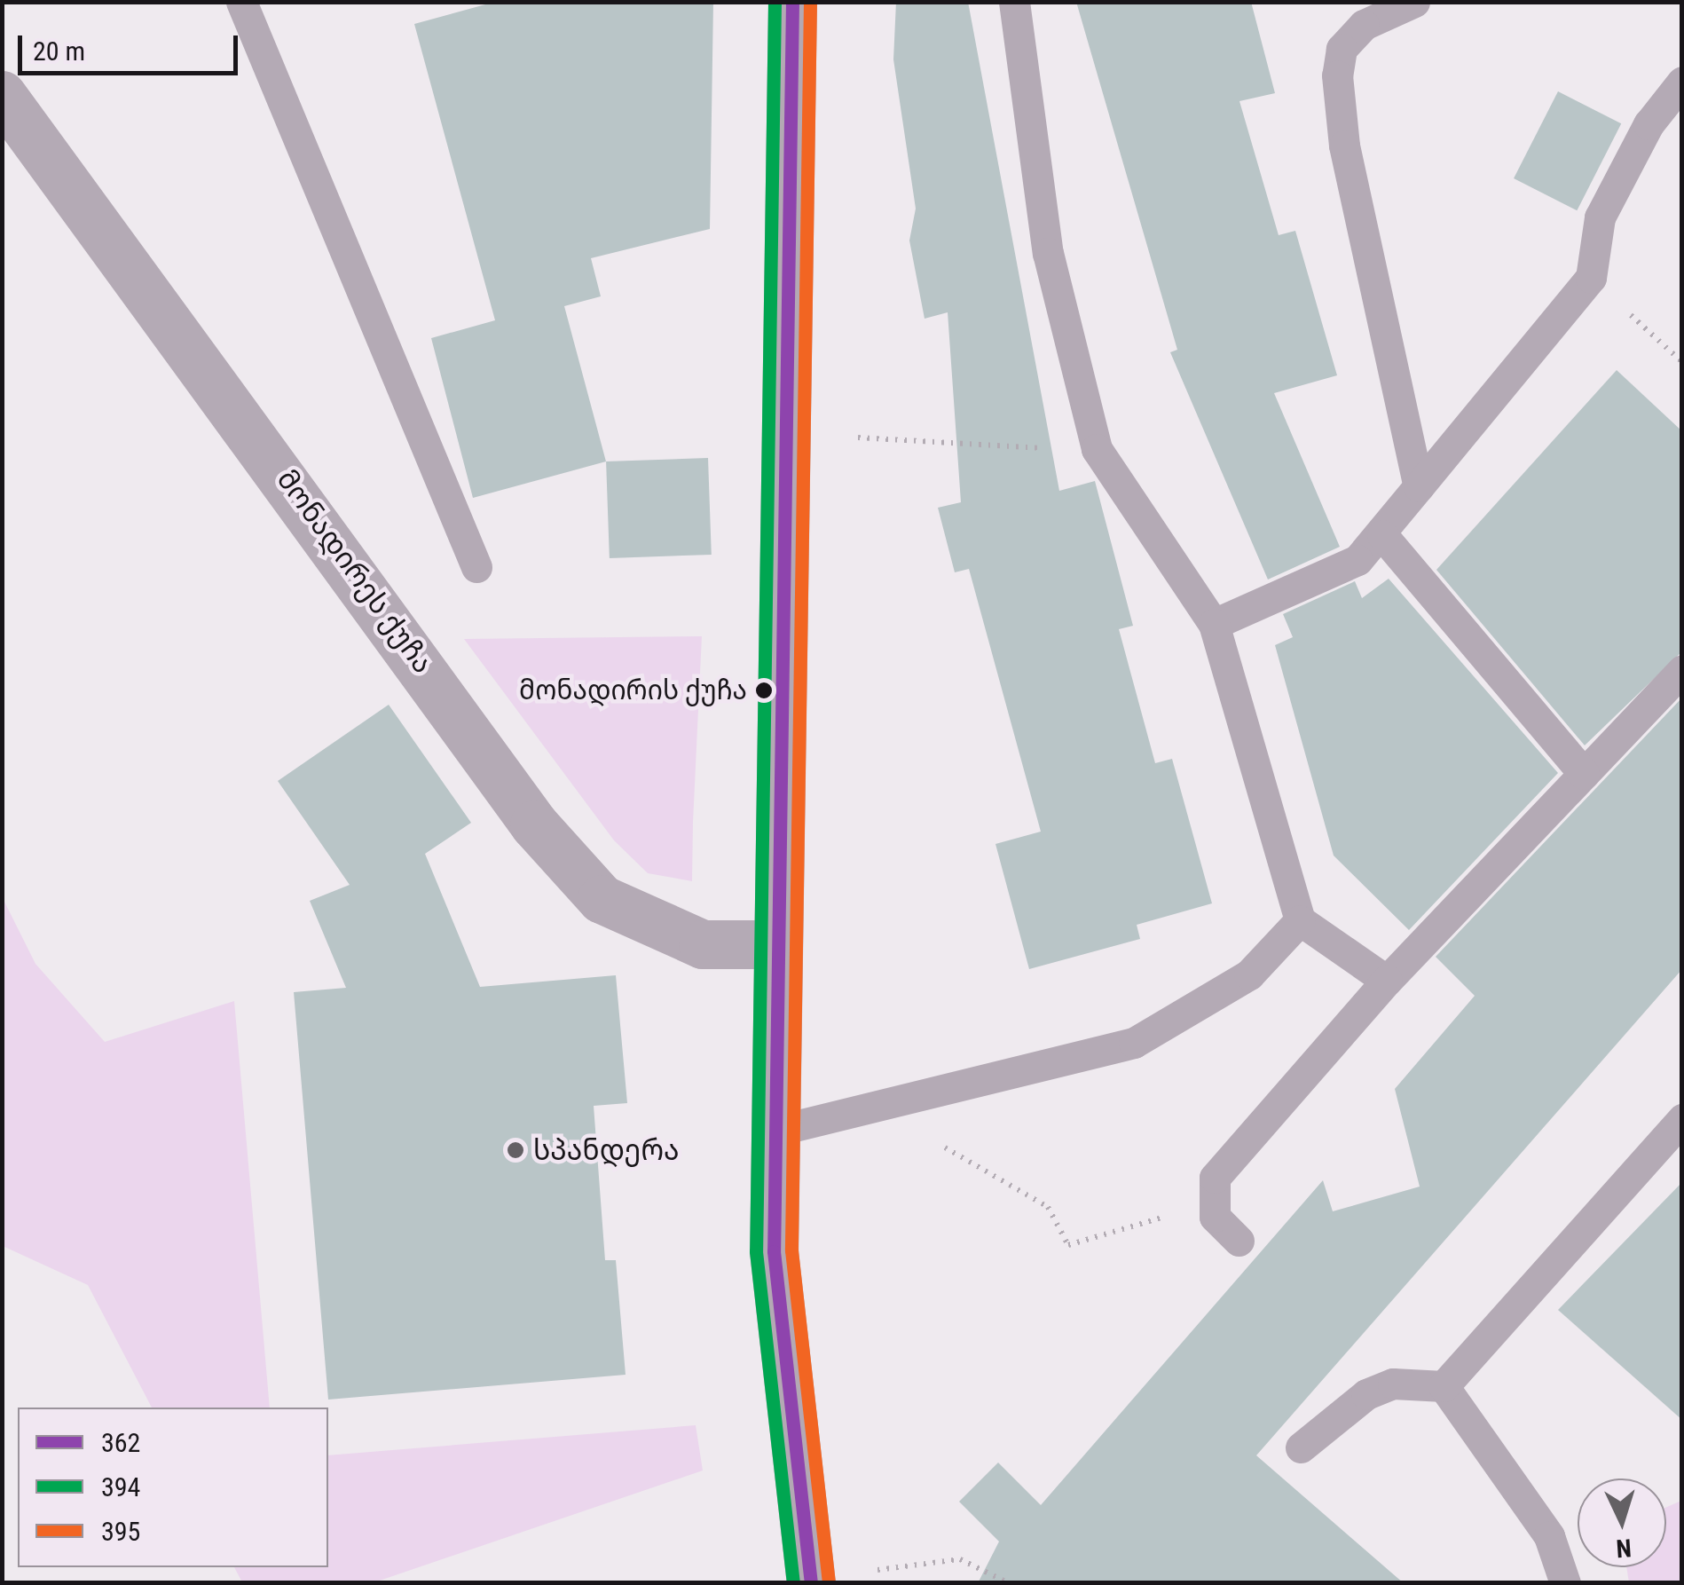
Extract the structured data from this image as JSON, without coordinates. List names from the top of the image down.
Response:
{
  "streets": {
    "street": ["მონადირეს ქუჩა"]
  },
  "places": ["მონადირის ქუჩა", "სპანდერა"],
  "lines": ["transit line 362", "transit line 394", "transit line 395"],
  "legend": ["362", "394", "395"],
  "scale_bar": "20 m",
  "north": "bottom"
}
